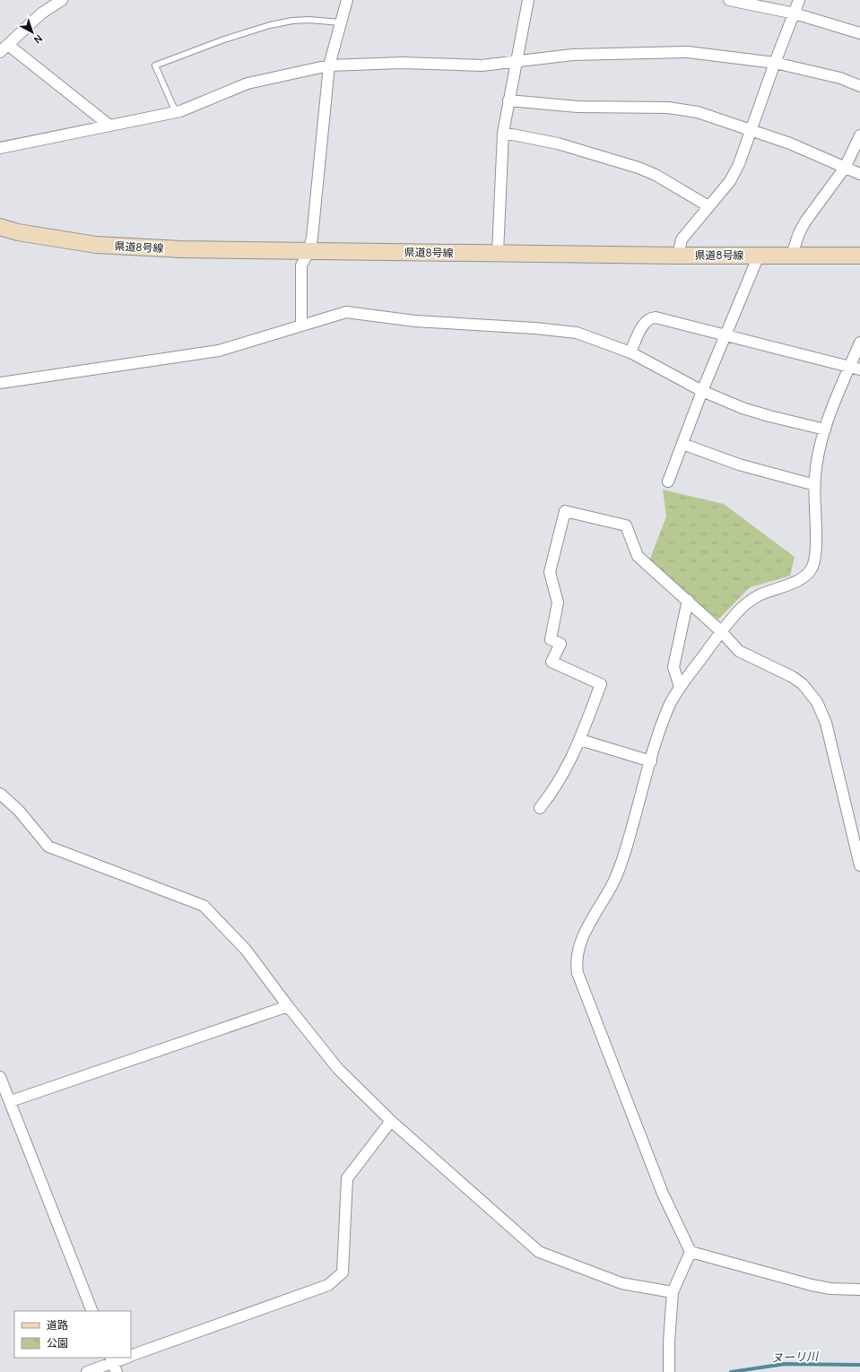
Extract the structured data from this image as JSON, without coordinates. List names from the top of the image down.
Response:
{
  "streets": {
    "main road": ["県道8号線"]
  },
  "water": ["ヌーリ川"],
  "legend": ["道路", "公園"],
  "north": "bottom right"
}
